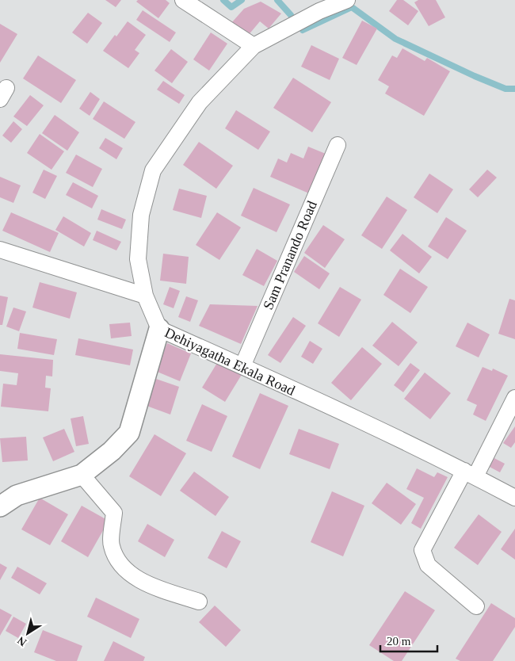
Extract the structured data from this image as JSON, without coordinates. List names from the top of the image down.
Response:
{
  "streets": {
    "street": ["Sam Pranando Road", "Dehiyagatha Ekala Road"]
  },
  "crossings": [
    ["Sam Pranando Road", "Dehiyagatha Ekala Road"]
  ],
  "scale_bar": "20 m",
  "north": "bottom left"
}
